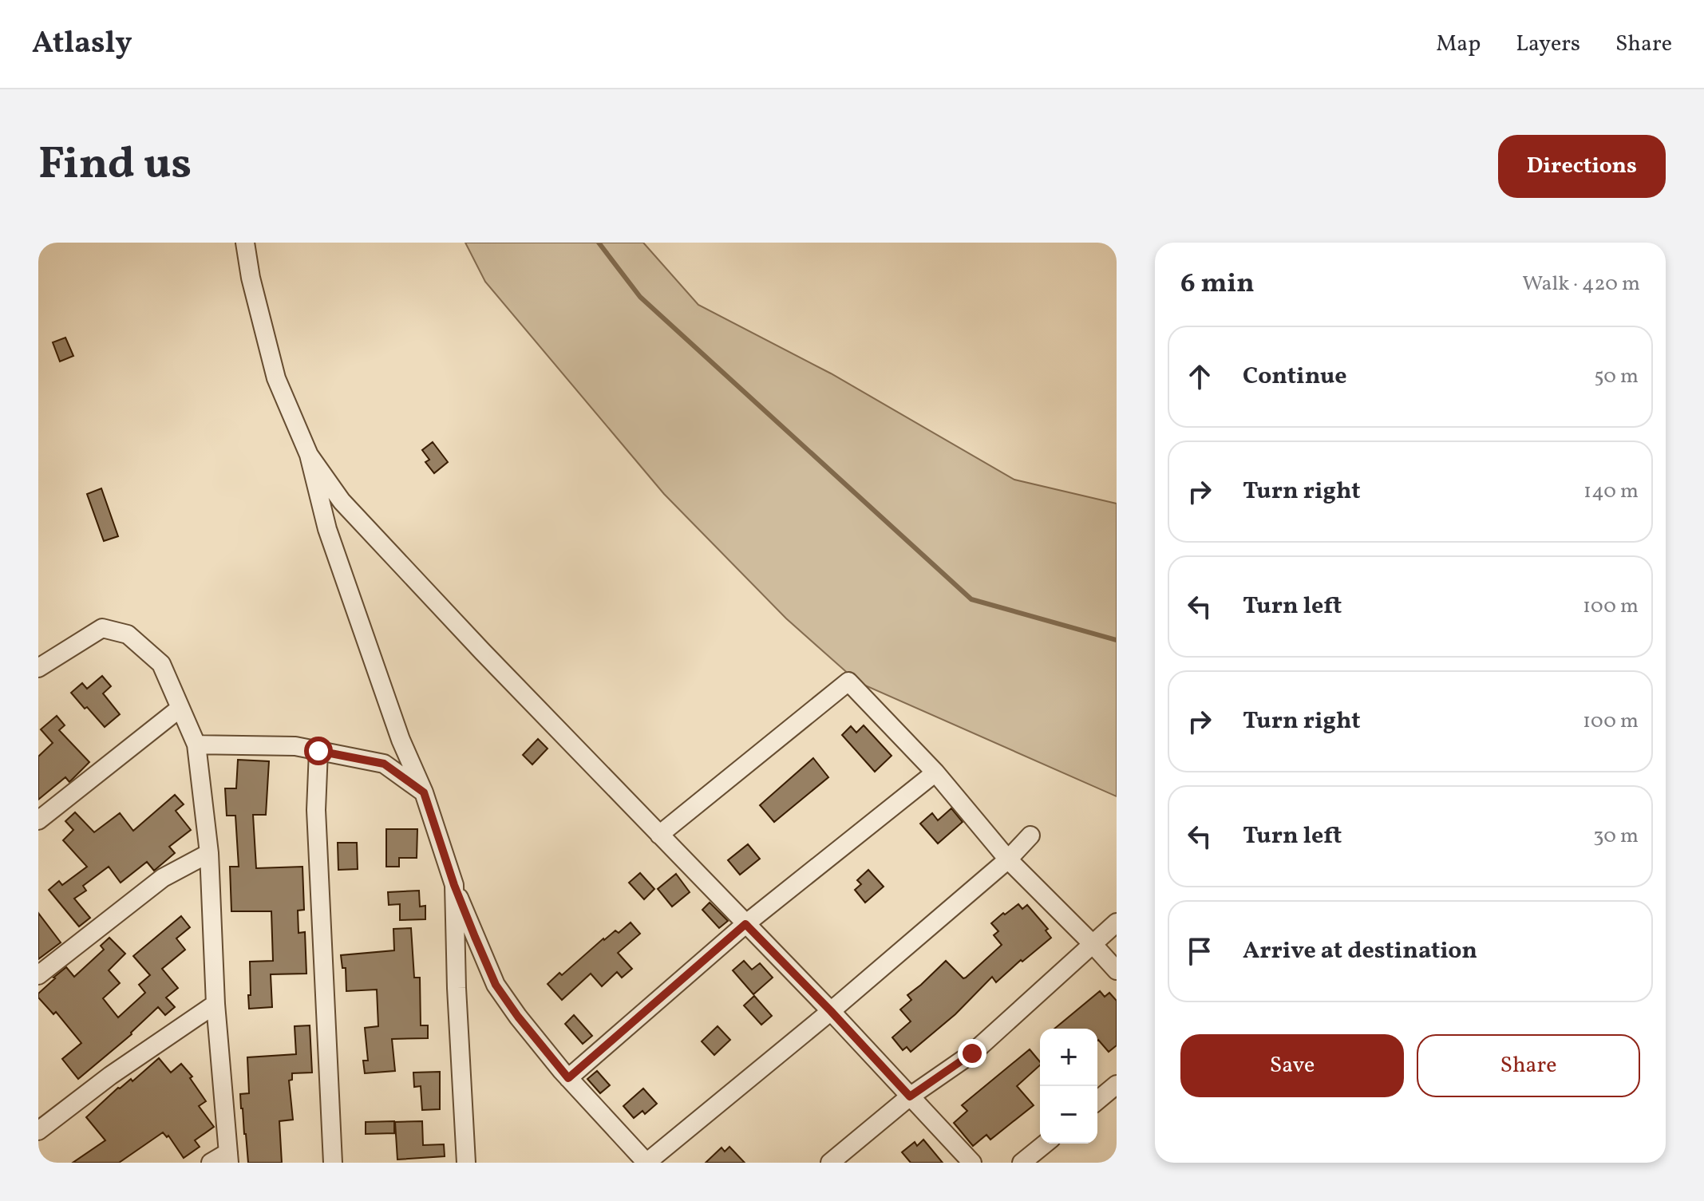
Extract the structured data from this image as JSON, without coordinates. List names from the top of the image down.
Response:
{
  "page": {
    "header": "Atlasly",
    "nav": ["Map", "Layers", "Share"],
    "title": "Find us",
    "buttons": [
      "Directions",
      ["Save", "Share"]
    ],
    "heading": ["6 min", "Walk · 420 m"],
    "list": [
      ["Continue", "50 m"],
      ["Turn right", "140 m"],
      ["Turn left", "100 m"],
      ["Turn right", "100 m"],
      ["Turn left", "30 m"],
      "Arrive at destination"
    ],
    "map_buttons": ["+", "−"]
  }
}
